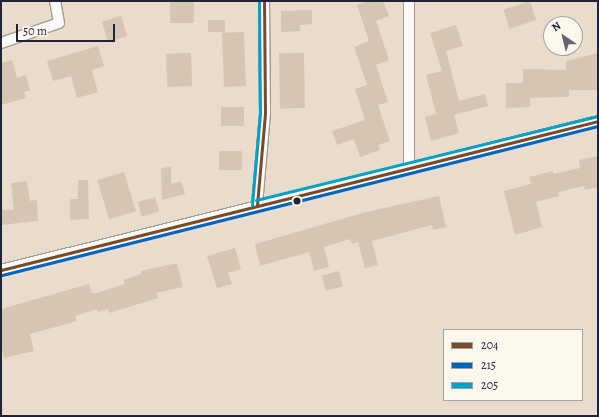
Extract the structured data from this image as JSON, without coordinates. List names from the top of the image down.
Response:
{
  "lines": ["transit line 204", "transit line 205", "transit line 215"],
  "legend": ["204", "215", "205"],
  "scale_bar": "50 m",
  "north": "top left"
}
